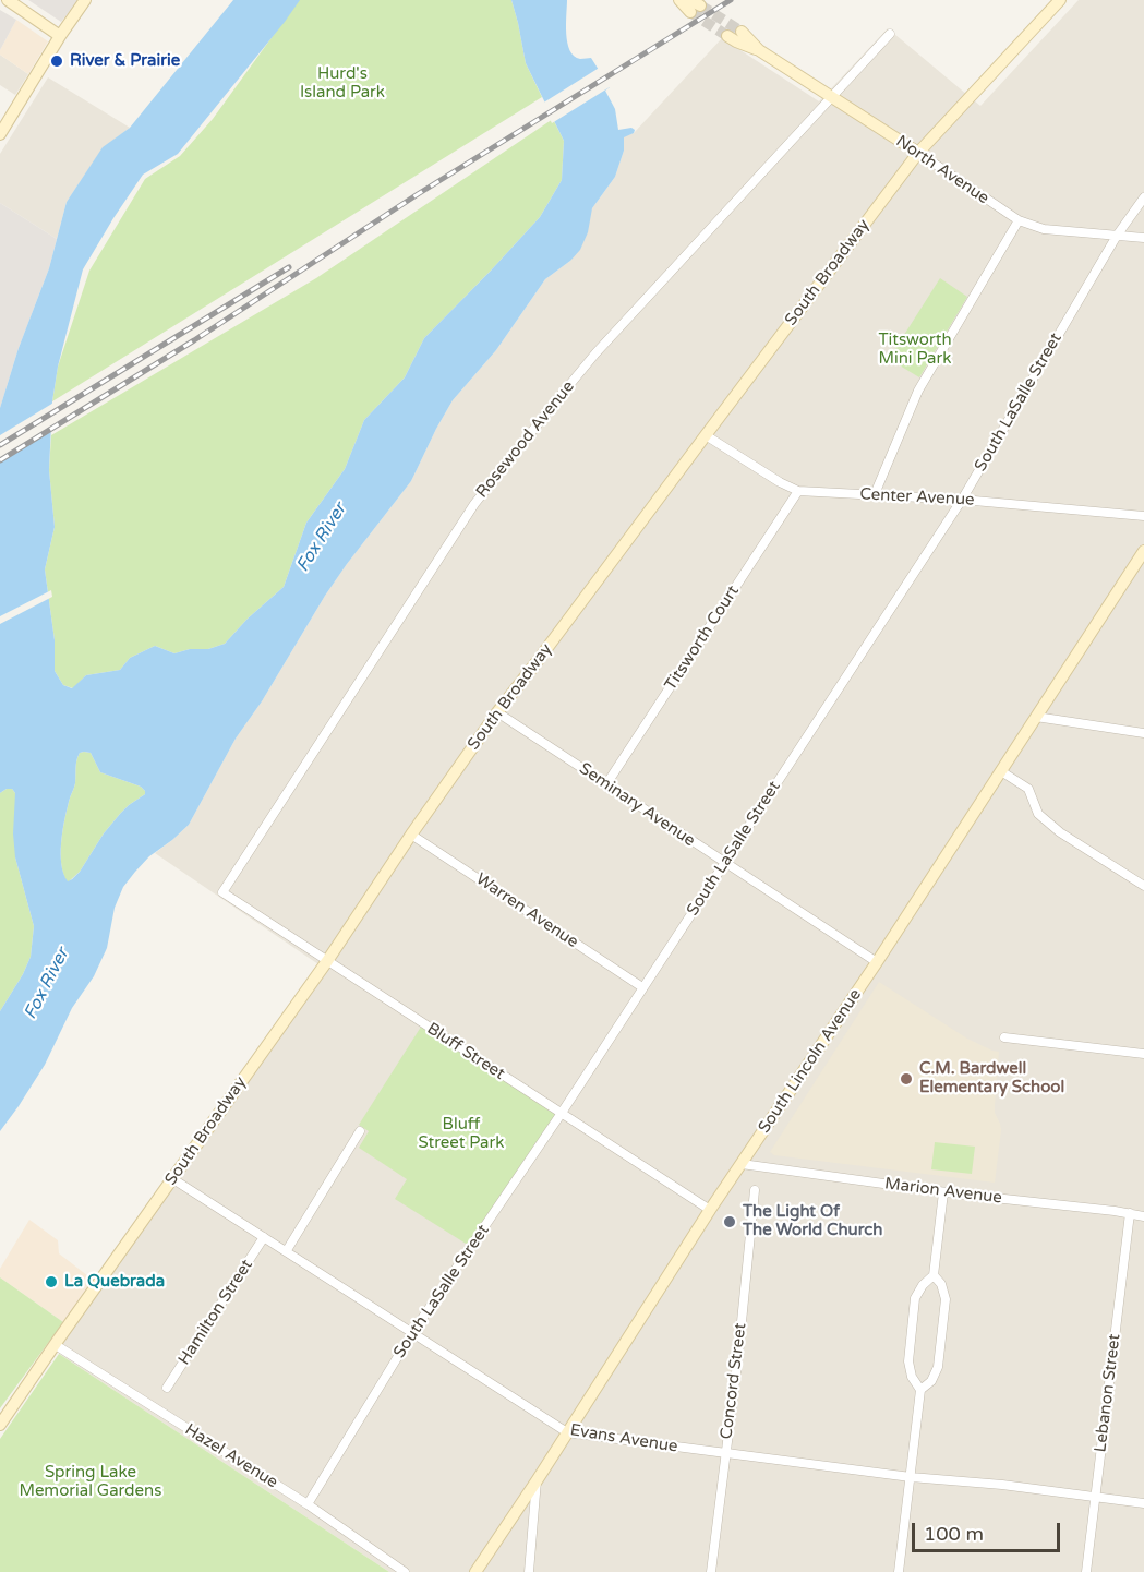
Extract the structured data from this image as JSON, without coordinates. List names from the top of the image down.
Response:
{
  "streets": {
    "street": [
      "North Avenue",
      "South Broadway",
      "South LaSalle Street",
      "Rosewood Avenue",
      "Center Avenue",
      "Titsworth Court",
      "Seminary Avenue",
      "Warren Avenue",
      "Bluff Street",
      "South Lincoln Avenue",
      "Marion Avenue",
      "Hamilton Street",
      "Concord Street",
      "Lebanon Street",
      "Evans Avenue",
      "Hazel Avenue"
    ]
  },
  "crossings": [
    ["North Avenue", "South Broadway"],
    ["North Avenue", "South LaSalle Street"],
    ["North Avenue", "Rosewood Avenue"],
    ["South Broadway", "Center Avenue"],
    ["South Broadway", "Seminary Avenue"],
    ["South Broadway", "Warren Avenue"],
    ["South Broadway", "Bluff Street"],
    ["South Broadway", "Evans Avenue"],
    ["South Broadway", "Hazel Avenue"],
    ["South LaSalle Street", "Center Avenue"],
    ["South LaSalle Street", "Seminary Avenue"],
    ["South LaSalle Street", "Warren Avenue"],
    ["South LaSalle Street", "Bluff Street"],
    ["South LaSalle Street", "Evans Avenue"],
    ["South LaSalle Street", "Hazel Avenue"],
    ["Rosewood Avenue", "Bluff Street"],
    ["Center Avenue", "Titsworth Court"],
    ["Titsworth Court", "Seminary Avenue"],
    ["Seminary Avenue", "South Lincoln Avenue"],
    ["Bluff Street", "South Lincoln Avenue"],
    ["South Lincoln Avenue", "Marion Avenue"],
    ["South Lincoln Avenue", "Evans Avenue"],
    ["Marion Avenue", "Lebanon Street"],
    ["Hamilton Street", "Evans Avenue"],
    ["Concord Street", "Evans Avenue"],
    ["Lebanon Street", "Evans Avenue"]
  ],
  "water": ["Fox River"],
  "parks": [
    "Hurd's Island Park",
    "Titsworth Mini Park",
    "Bluff Street Park",
    "Spring Lake Memorial Gardens"
  ],
  "places": [
    "River & Prairie",
    "C.M. Bardwell Elementary School",
    "The Light Of The World Church",
    "La Quebrada"
  ],
  "scale_bar": "100 m"
}
